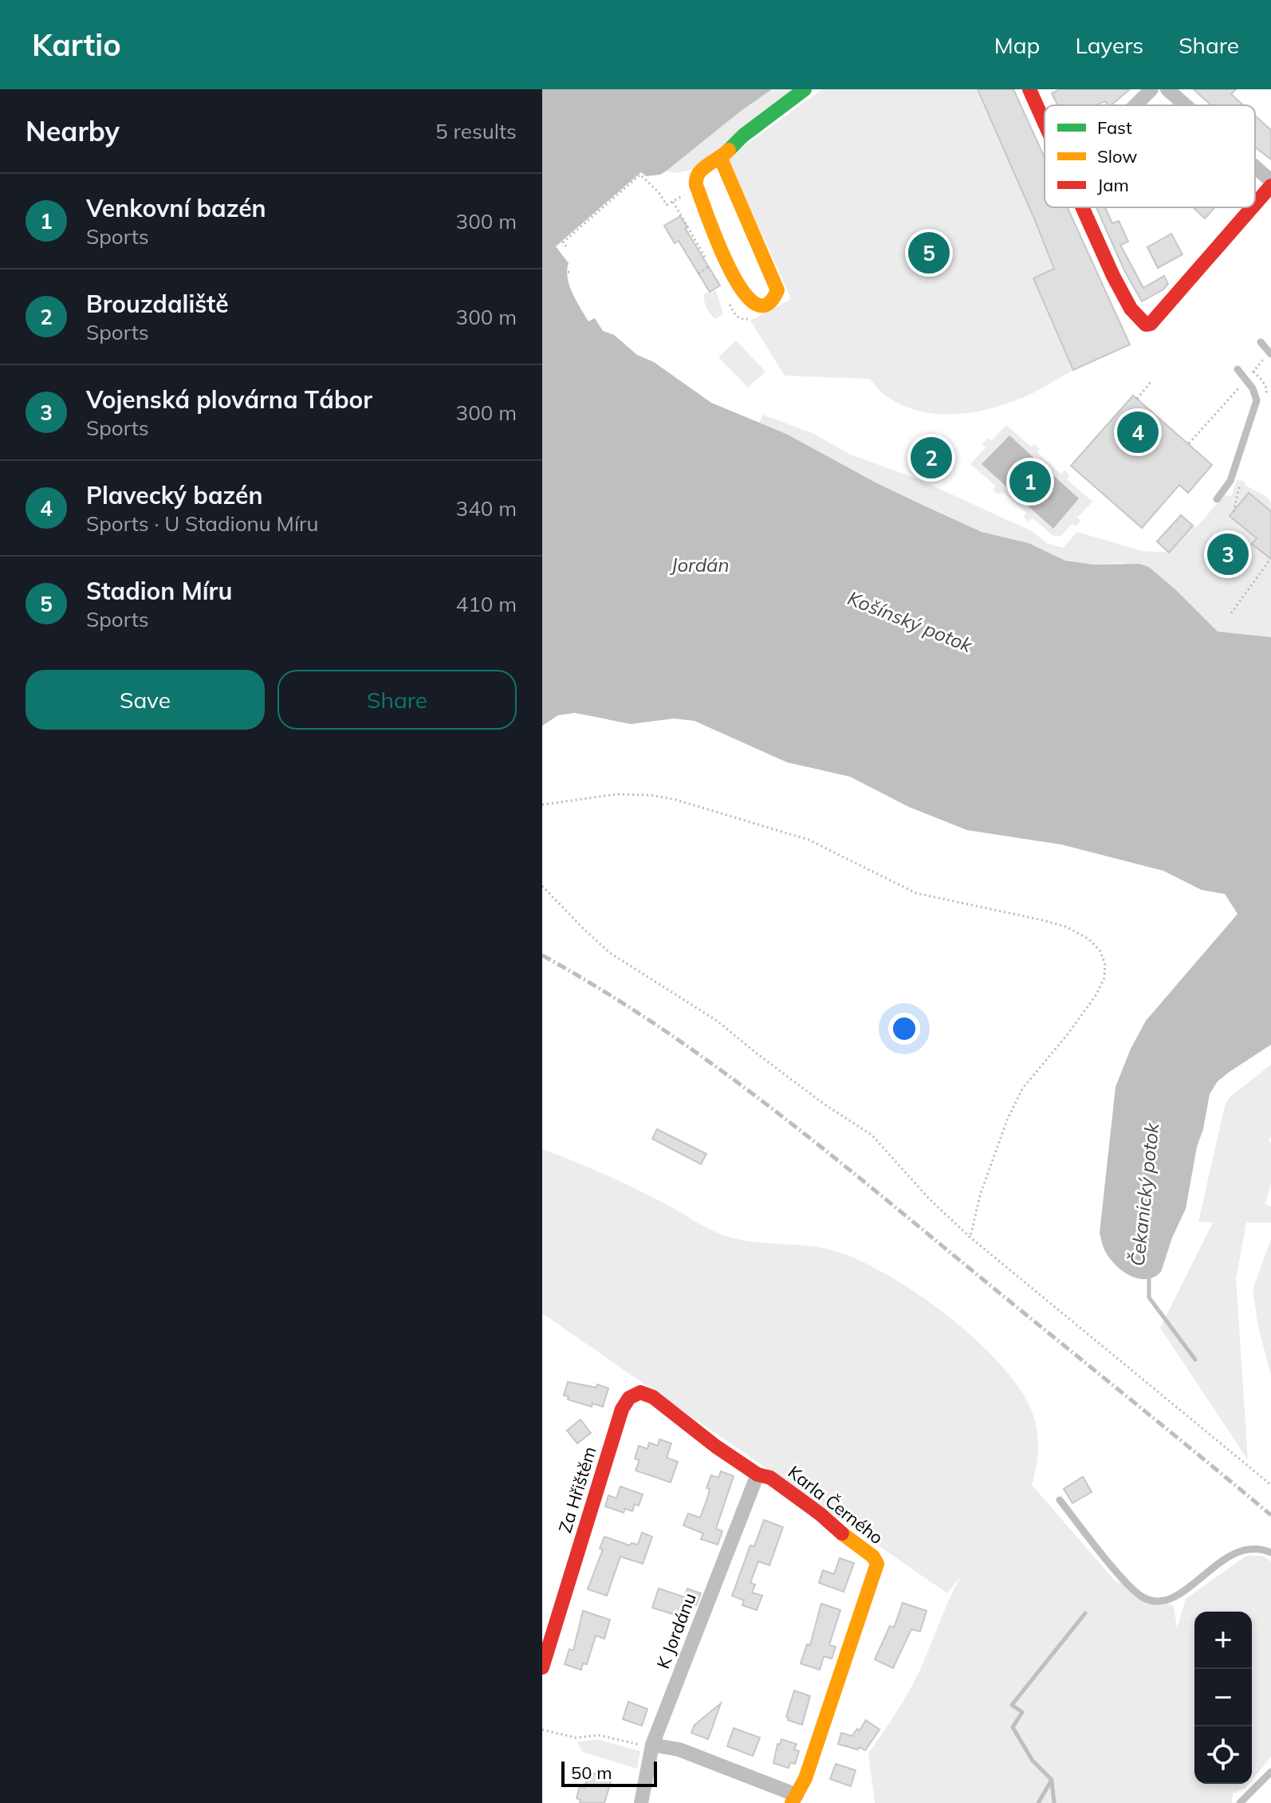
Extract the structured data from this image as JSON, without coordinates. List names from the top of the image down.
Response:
{
  "streets": {
    "street": ["Za Hřištěm", "Karla Černého", "K Jordánu"]
  },
  "crossings": [
    ["Za Hřištěm", "Karla Černého"],
    ["Karla Černého", "K Jordánu"]
  ],
  "water": ["Jordán", "Košínský potok", "Čekanický potok"],
  "legend": ["Fast", "Slow", "Jam"],
  "scale_bar": "50 m",
  "page": {
    "header": "Kartio",
    "nav": ["Map", "Layers", "Share"],
    "heading": ["Nearby", "5 results"],
    "list": [
      {
        "mark": "1",
        "name": "Venkovní bazén",
        "note": "Sports",
        "value": "300 m"
      },
      {
        "mark": "2",
        "name": "Brouzdaliště",
        "note": "Sports",
        "value": "300 m"
      },
      {
        "mark": "3",
        "name": "Vojenská plovárna Tábor",
        "note": "Sports",
        "value": "300 m"
      },
      {
        "mark": "4",
        "name": "Plavecký bazén",
        "note": "Sports · U Stadionu Míru",
        "value": "340 m"
      },
      {
        "mark": "5",
        "name": "Stadion Míru",
        "note": "Sports",
        "value": "410 m"
      }
    ],
    "pins": [
      "5",
      "4",
      "2",
      "1",
      "3"
    ],
    "buttons": ["Save", "Share"],
    "map_buttons": ["+", "−"],
    "scale": "50 m"
  }
}
